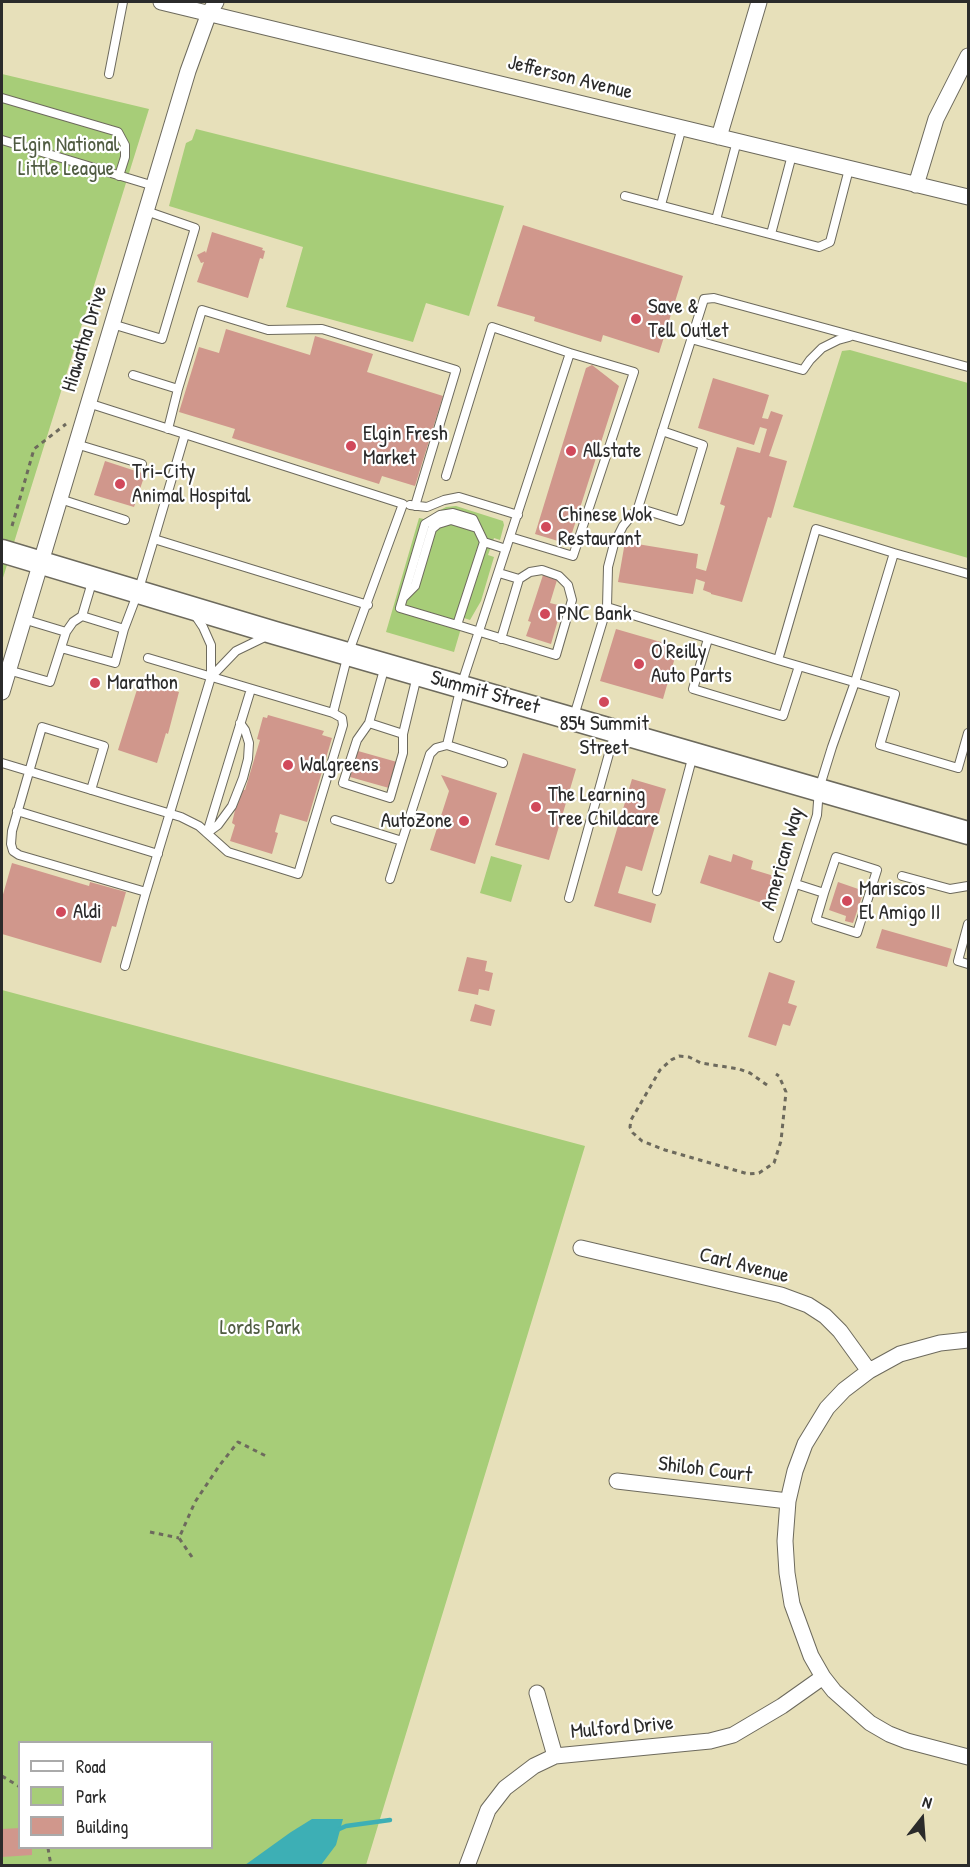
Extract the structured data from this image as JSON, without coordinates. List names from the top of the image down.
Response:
{
  "streets": {
    "main road": ["Summit Street"],
    "street": [
      "Jefferson Avenue",
      "Hiawatha Drive",
      "Carl Avenue",
      "Shiloh Court",
      "Mulford Drive"
    ],
    "lane": ["American Way"]
  },
  "crossings": [
    ["Jefferson Avenue", "Hiawatha Drive"],
    ["Hiawatha Drive", "Summit Street"],
    ["Summit Street", "American Way"]
  ],
  "parks": ["Elgin National Little League", "Lords Park"],
  "places": [
    "Save & Tell Outlet",
    "Elgin Fresh Market",
    "Allstate",
    "Tri-City Animal Hospital",
    "Chinese Wok Restaurant",
    "PNC Bank",
    "O'Reilly Auto Parts",
    "Marathon",
    "854 Summit Street",
    "Walgreens",
    "The Learning Tree Childcare",
    "AutoZone",
    "Mariscos El Amigo II",
    "Aldi"
  ],
  "legend": ["Road", "Park", "Building"],
  "north": "top"
}
